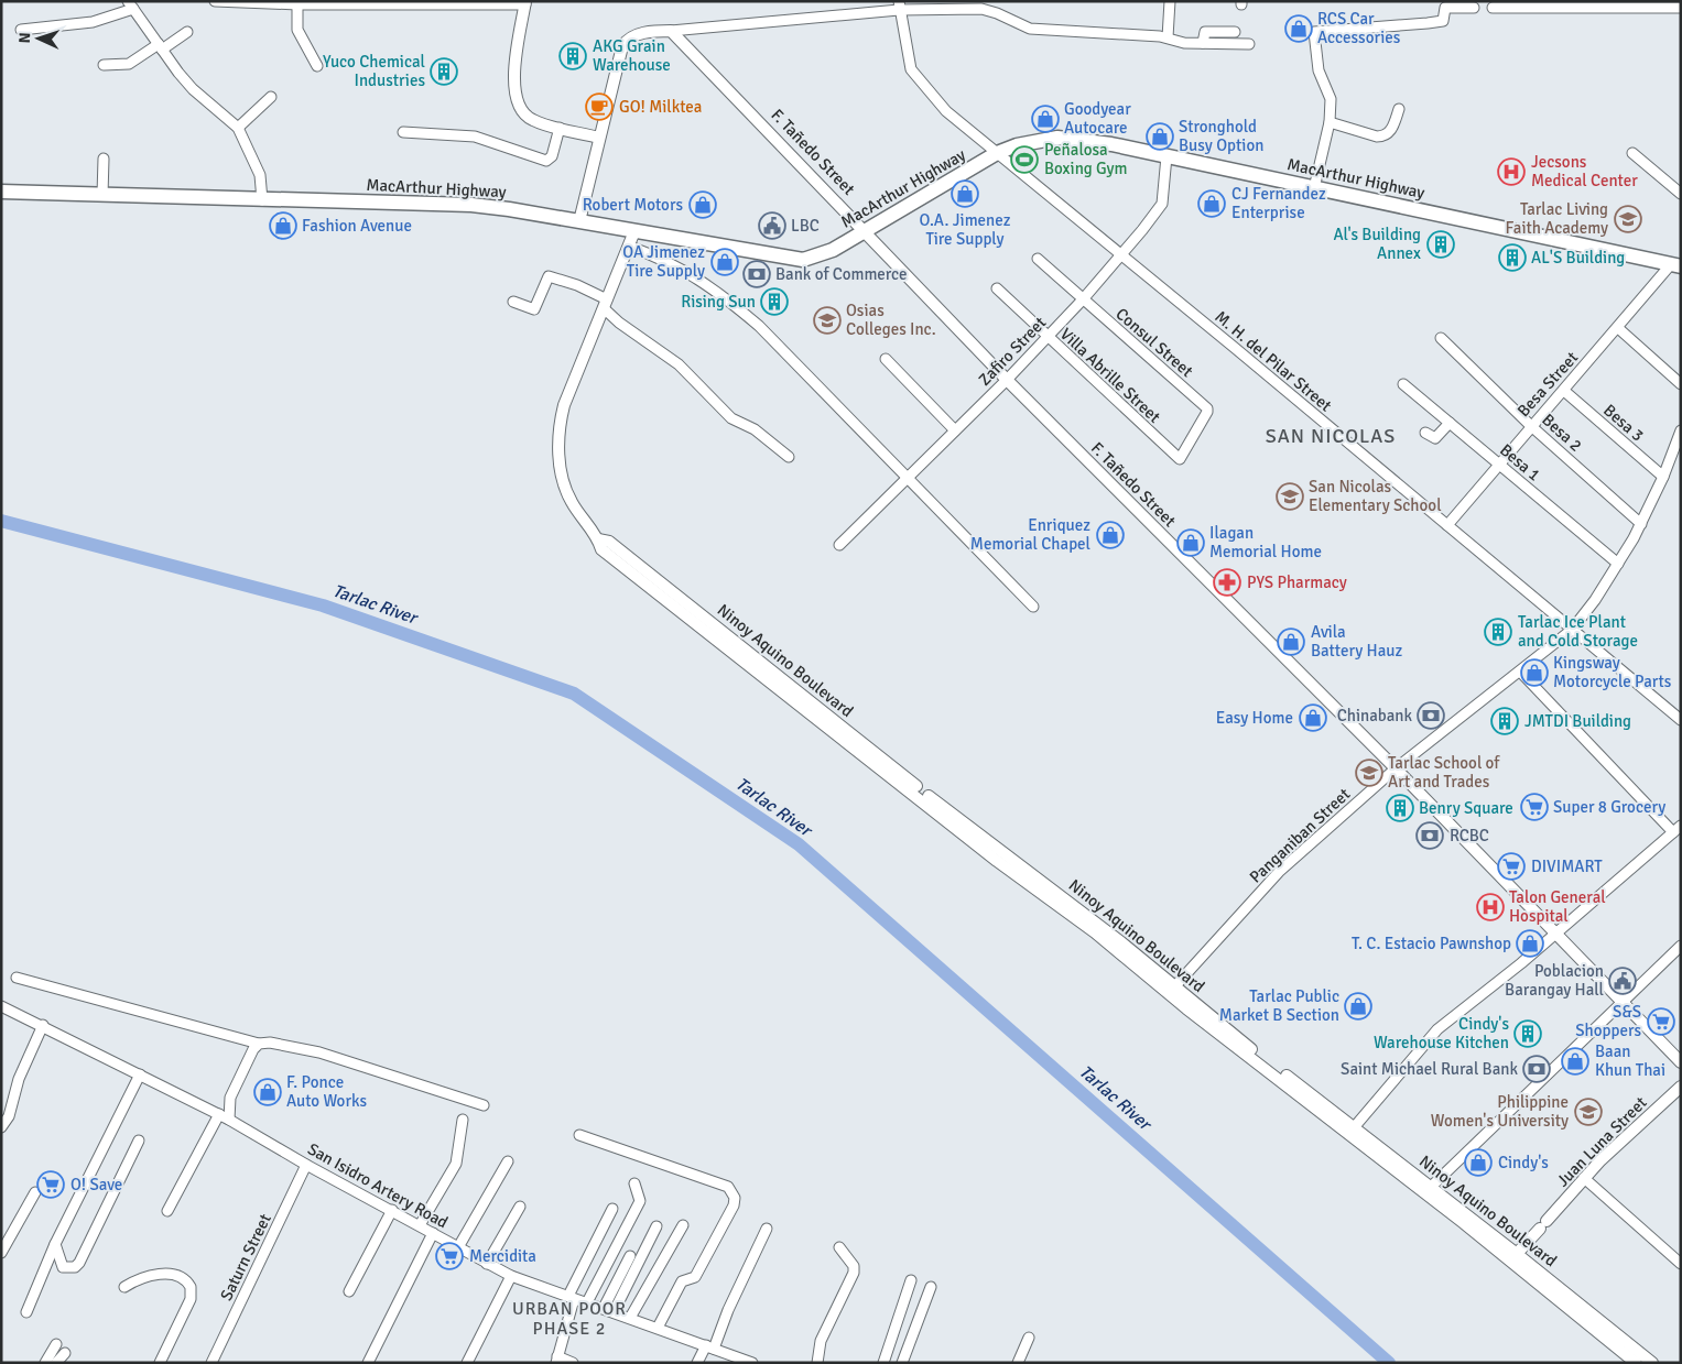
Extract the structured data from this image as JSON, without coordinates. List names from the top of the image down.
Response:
{
  "streets": {
    "highway": ["MacArthur Highway"],
    "main road": ["F. Tañedo Street", "Ninoy Aquino Boulevard", "Juan Luna Street"],
    "street": [
      "Consul Street",
      "Zafiro Street",
      "M. H. del Pilar Street",
      "Villa Abrille Street",
      "Besa Street",
      "Besa 3",
      "Besa 2",
      "Besa 1",
      "Panganiban Street",
      "San Isidro Artery Road",
      "Saturn Street"
    ]
  },
  "crossings": [
    ["F. Tañedo Street", "MacArthur Highway"],
    ["F. Tañedo Street", "Zafiro Street"],
    ["F. Tañedo Street", "Panganiban Street"],
    ["MacArthur Highway", "Zafiro Street"],
    ["MacArthur Highway", "M. H. del Pilar Street"],
    ["MacArthur Highway", "Besa Street"],
    ["MacArthur Highway", "Ninoy Aquino Boulevard"],
    ["Consul Street", "Zafiro Street"],
    ["Consul Street", "Villa Abrille Street"],
    ["Zafiro Street", "M. H. del Pilar Street"],
    ["Zafiro Street", "Villa Abrille Street"],
    ["M. H. del Pilar Street", "Besa Street"],
    ["M. H. del Pilar Street", "Panganiban Street"],
    ["Besa Street", "Besa 3"],
    ["Besa Street", "Besa 2"],
    ["Besa Street", "Besa 1"],
    ["Besa 3", "Panganiban Street"],
    ["Besa 2", "Panganiban Street"],
    ["Besa 1", "Panganiban Street"],
    ["Ninoy Aquino Boulevard", "Panganiban Street"],
    ["Ninoy Aquino Boulevard", "Juan Luna Street"],
    ["San Isidro Artery Road", "Saturn Street"]
  ],
  "districts": ["SAN NICOLAS", "URBAN POOR PHASE 2"],
  "water": ["Tarlac River"],
  "places": {
    "shop": [
      "RCS Car Accessories",
      "Goodyear Autocare",
      "Stronghold Busy Option",
      "O.A. Jimenez Tire Supply",
      "CJ Fernandez Enterprise",
      "Robert Motors",
      "Fashion Avenue",
      "OA Jimenez Tire Supply",
      "Enriquez Memorial Chapel",
      "Ilagan Memorial Home",
      "Avila Battery Hauz",
      "Kingsway Motorcycle Parts",
      "Easy Home",
      "T. C. Estacio Pawnshop",
      "Tarlac Public Market B Section",
      "Baan Khun Thai",
      "F. Ponce Auto Works",
      "Cindy's"
    ],
    "building": [
      "AKG Grain Warehouse",
      "Yuco Chemical Industries",
      "Al's Building Annex",
      "AL'S Building",
      "Rising Sun",
      "Tarlac Ice Plant and Cold Storage",
      "JMTDI Building",
      "Benry Square",
      "Cindy's Warehouse Kitchen"
    ],
    "cafe": ["GO! Milktea"],
    "sports": ["Peñalosa Boxing Gym"],
    "hospital": ["Jecsons Medical Center", "Talon General Hospital"],
    "school or university": [
      "Tarlac Living Faith Academy",
      "Osias Colleges Inc.",
      "San Nicolas Elementary School",
      "Tarlac School of Art and Trades",
      "Philippine Women's University"
    ],
    "public building": ["LBC", "Poblacion Barangay Hall"],
    "bank": [
      "Bank of Commerce",
      "Chinabank",
      "RCBC",
      "Saint Michael Rural Bank"
    ],
    "pharmacy": ["PYS Pharmacy"],
    "supermarket": [
      "Super 8 Grocery",
      "DIVIMART",
      "S&S Shoppers",
      "O! Save",
      "Mercidita"
    ]
  },
  "north": "left"
}
